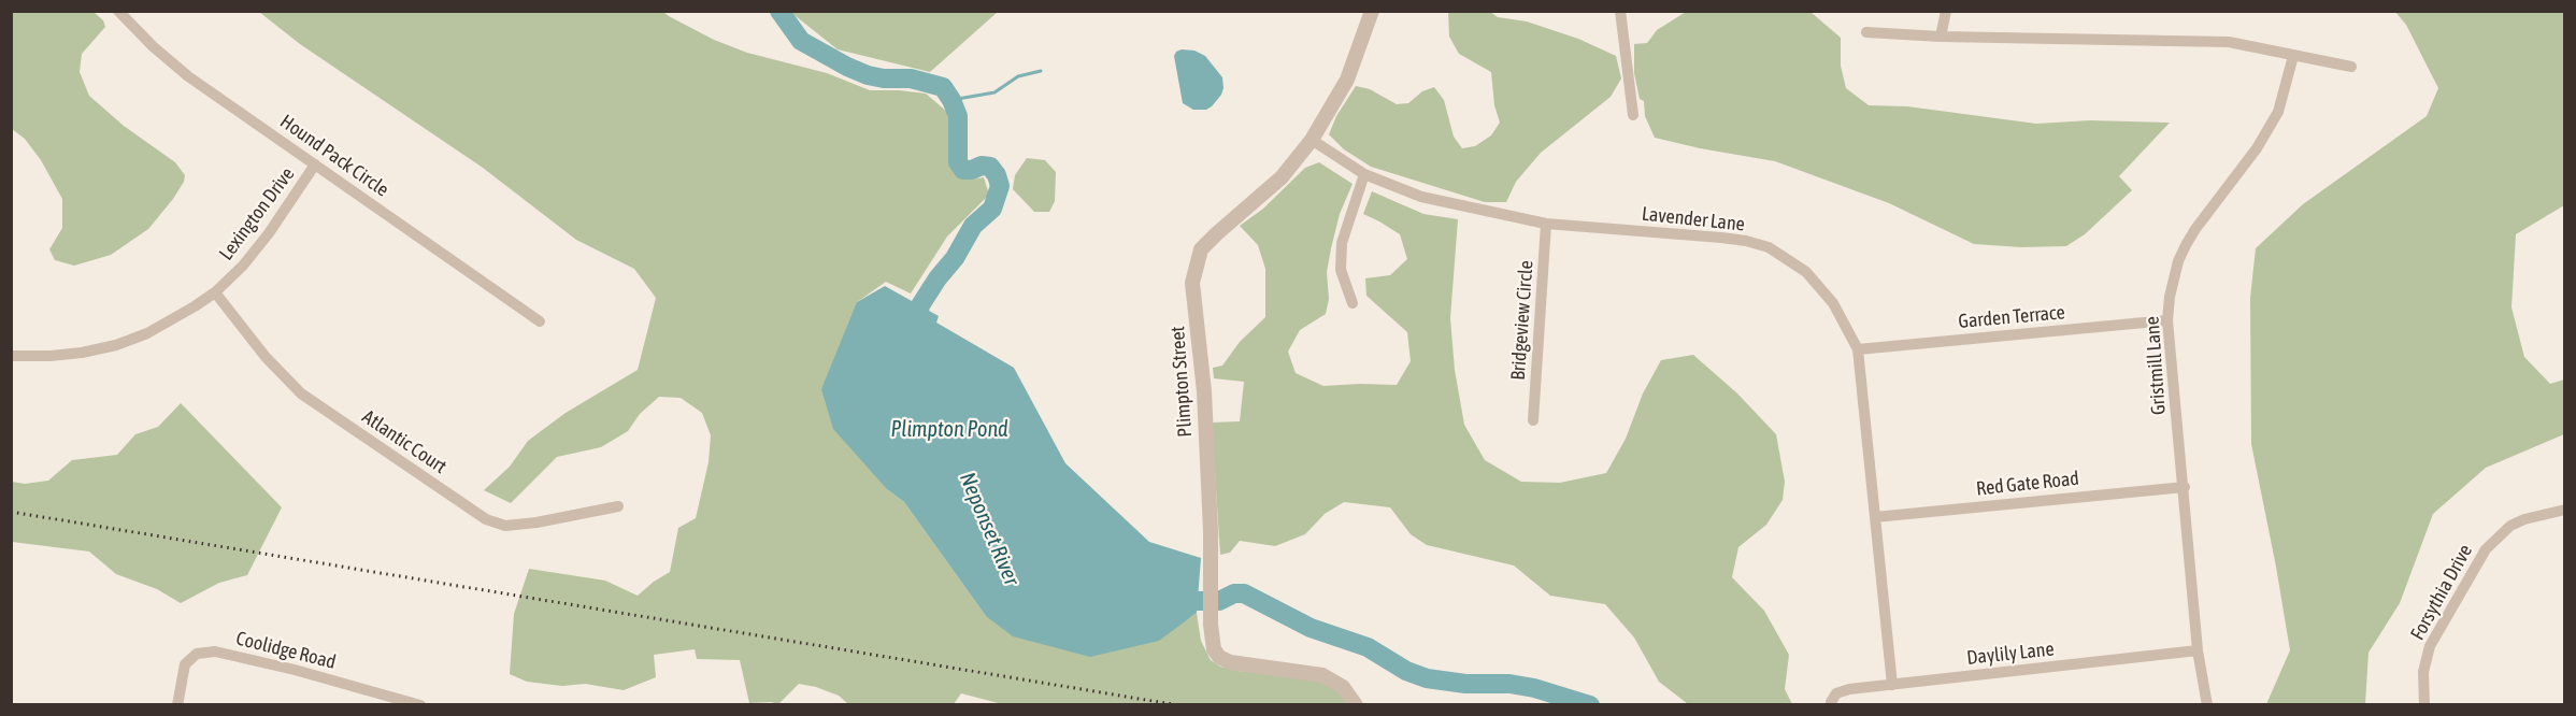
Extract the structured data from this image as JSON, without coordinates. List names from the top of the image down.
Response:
{
  "streets": {
    "street": [
      "Hound Pack Circle",
      "Lexington Drive",
      "Lavender Lane",
      "Garden Terrace",
      "Bridgeview Circle",
      "Gristmill Lane",
      "Plimpton Street",
      "Atlantic Court",
      "Red Gate Road",
      "Forsythia Drive",
      "Coolidge Road",
      "Daylily Lane"
    ]
  },
  "crossings": [
    ["Hound Pack Circle", "Lexington Drive"],
    ["Lexington Drive", "Atlantic Court"],
    ["Lavender Lane", "Garden Terrace"],
    ["Lavender Lane", "Bridgeview Circle"],
    ["Lavender Lane", "Plimpton Street"],
    ["Lavender Lane", "Red Gate Road"],
    ["Lavender Lane", "Daylily Lane"],
    ["Garden Terrace", "Gristmill Lane"],
    ["Gristmill Lane", "Red Gate Road"],
    ["Gristmill Lane", "Daylily Lane"]
  ],
  "water": ["Plimpton Pond", "Neponset River"]
}
